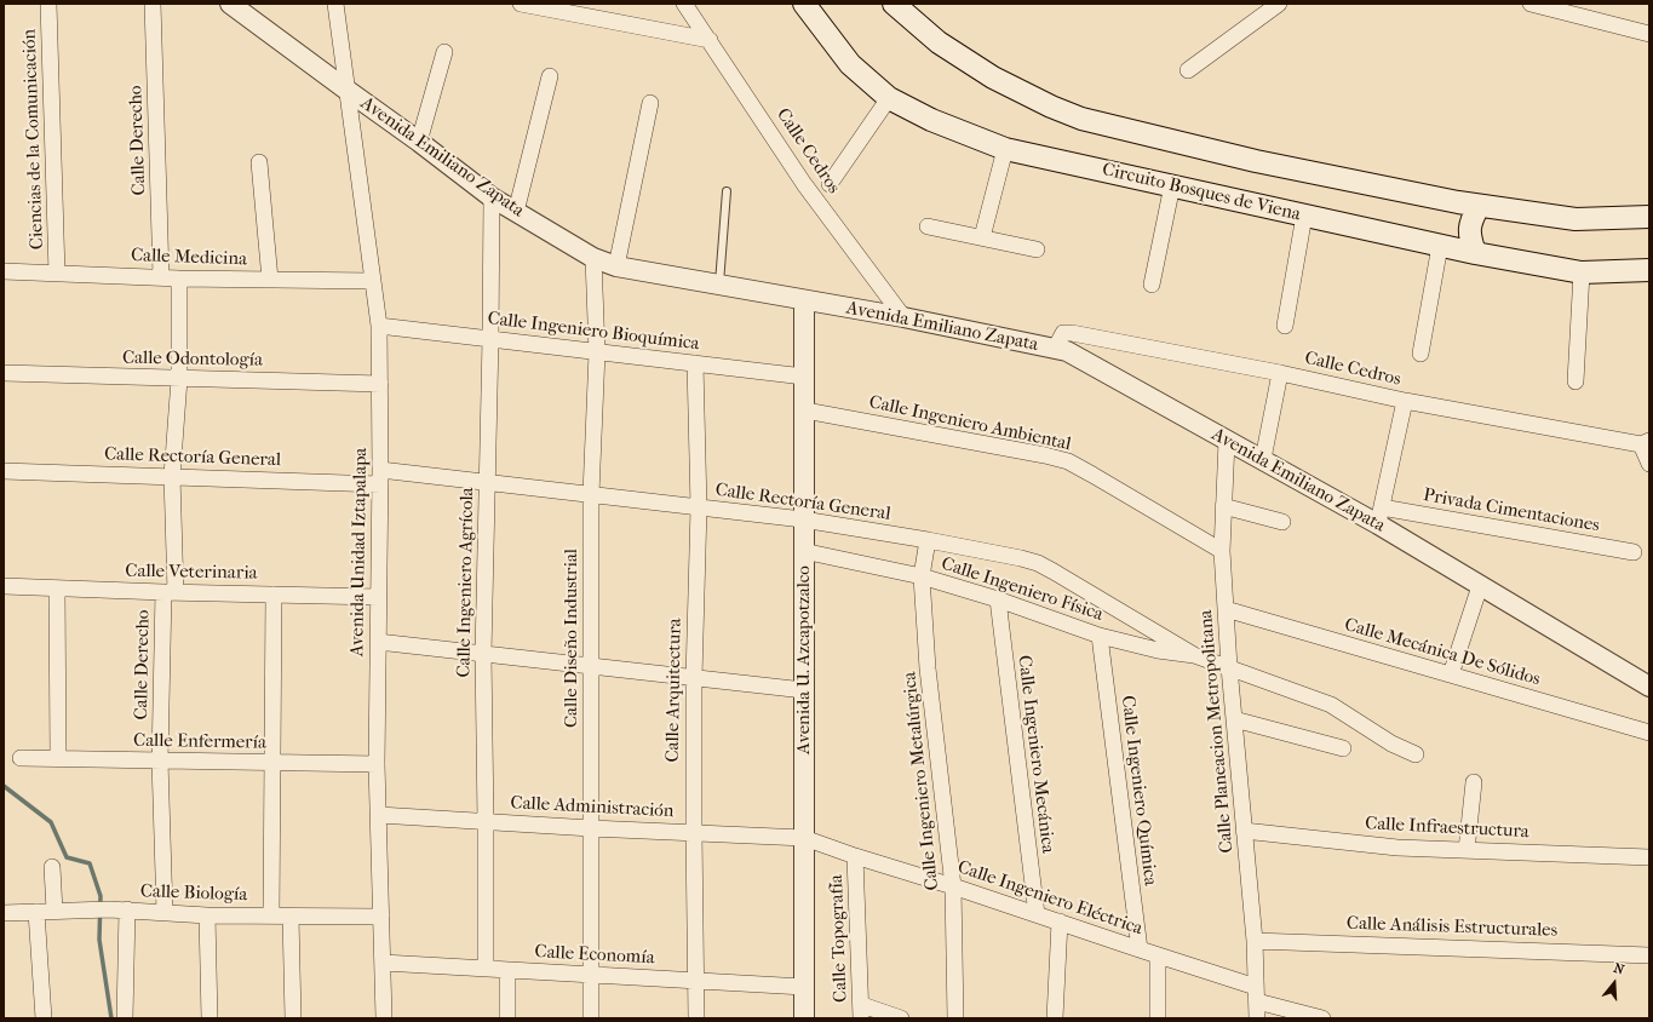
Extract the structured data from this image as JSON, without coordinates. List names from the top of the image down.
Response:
{
  "streets": {
    "main road": ["Circuito Bosques de Viena"],
    "street": [
      "Ciencias de la Comunicación",
      "Calle Derecho",
      "Calle Cedros",
      "Avenida Emiliano Zapata",
      "Calle Medicina",
      "Calle Ingeniero Bioquímica",
      "Calle Odontología",
      "Calle Ingeniero Ambiental",
      "Calle Rectoría General",
      "Privada Cimentaciones",
      "Avenida Unidad Iztapalapa",
      "Calle Veterinaria",
      "Calle Ingeniero Agrícola",
      "Calle Ingeniero Física",
      "Calle Diseño Industrial",
      "Calle Mecánica De Sólidos",
      "Avenida U. Azcapotzalco",
      "Calle Arquitectura",
      "Calle Planeacion Metropolitana",
      "Calle Enfermería",
      "Calle Ingeniero Mecánica",
      "Calle Ingeniero Metalúrgica",
      "Calle Ingeniero Química",
      "Calle Administración",
      "Calle Infraestructura",
      "Calle Biología",
      "Calle Ingeniero Eléctrica",
      "Calle Análisis Estructurales",
      "Calle Topografía",
      "Calle Economía"
    ]
  },
  "crossings": [
    ["Ciencias de la Comunicación", "Calle Medicina"],
    ["Calle Derecho", "Calle Medicina"],
    ["Calle Derecho", "Calle Odontología"],
    ["Calle Derecho", "Calle Rectoría General"],
    ["Calle Derecho", "Calle Veterinaria"],
    ["Calle Derecho", "Calle Enfermería"],
    ["Calle Derecho", "Calle Biología"],
    ["Calle Cedros", "Avenida Emiliano Zapata"],
    ["Avenida Emiliano Zapata", "Privada Cimentaciones"],
    ["Avenida Emiliano Zapata", "Avenida Unidad Iztapalapa"],
    ["Avenida Emiliano Zapata", "Calle Ingeniero Agrícola"],
    ["Avenida Emiliano Zapata", "Calle Diseño Industrial"],
    ["Avenida Emiliano Zapata", "Avenida U. Azcapotzalco"],
    ["Avenida Emiliano Zapata", "Calle Planeacion Metropolitana"],
    ["Calle Medicina", "Avenida Unidad Iztapalapa"],
    ["Calle Ingeniero Bioquímica", "Avenida Unidad Iztapalapa"],
    ["Calle Ingeniero Bioquímica", "Calle Ingeniero Agrícola"],
    ["Calle Ingeniero Bioquímica", "Calle Diseño Industrial"],
    ["Calle Ingeniero Bioquímica", "Avenida U. Azcapotzalco"],
    ["Calle Ingeniero Bioquímica", "Calle Arquitectura"],
    ["Calle Odontología", "Avenida Unidad Iztapalapa"],
    ["Calle Ingeniero Ambiental", "Avenida U. Azcapotzalco"],
    ["Calle Ingeniero Ambiental", "Calle Planeacion Metropolitana"],
    ["Calle Rectoría General", "Avenida Unidad Iztapalapa"],
    ["Calle Rectoría General", "Calle Ingeniero Agrícola"],
    ["Calle Rectoría General", "Calle Ingeniero Física"],
    ["Calle Rectoría General", "Calle Diseño Industrial"],
    ["Calle Rectoría General", "Avenida U. Azcapotzalco"],
    ["Calle Rectoría General", "Calle Arquitectura"],
    ["Calle Rectoría General", "Calle Ingeniero Metalúrgica"],
    ["Avenida Unidad Iztapalapa", "Calle Veterinaria"],
    ["Avenida Unidad Iztapalapa", "Calle Enfermería"],
    ["Avenida Unidad Iztapalapa", "Calle Administración"],
    ["Avenida Unidad Iztapalapa", "Calle Biología"],
    ["Avenida Unidad Iztapalapa", "Calle Economía"],
    ["Calle Ingeniero Agrícola", "Calle Administración"],
    ["Calle Ingeniero Agrícola", "Calle Economía"],
    ["Calle Ingeniero Física", "Avenida U. Azcapotzalco"],
    ["Calle Ingeniero Física", "Calle Planeacion Metropolitana"],
    ["Calle Ingeniero Física", "Calle Ingeniero Mecánica"],
    ["Calle Ingeniero Física", "Calle Ingeniero Metalúrgica"],
    ["Calle Ingeniero Física", "Calle Ingeniero Química"],
    ["Calle Diseño Industrial", "Calle Administración"],
    ["Calle Diseño Industrial", "Calle Economía"],
    ["Calle Mecánica De Sólidos", "Calle Planeacion Metropolitana"],
    ["Avenida U. Azcapotzalco", "Calle Administración"],
    ["Avenida U. Azcapotzalco", "Calle Ingeniero Eléctrica"],
    ["Avenida U. Azcapotzalco", "Calle Economía"],
    ["Calle Arquitectura", "Calle Administración"],
    ["Calle Arquitectura", "Calle Economía"],
    ["Calle Planeacion Metropolitana", "Calle Infraestructura"],
    ["Calle Planeacion Metropolitana", "Calle Ingeniero Eléctrica"],
    ["Calle Planeacion Metropolitana", "Calle Análisis Estructurales"],
    ["Calle Ingeniero Mecánica", "Calle Ingeniero Eléctrica"],
    ["Calle Ingeniero Metalúrgica", "Calle Ingeniero Eléctrica"],
    ["Calle Ingeniero Química", "Calle Ingeniero Eléctrica"],
    ["Calle Administración", "Calle Ingeniero Eléctrica"],
    ["Calle Ingeniero Eléctrica", "Calle Topografía"]
  ],
  "north": "top"
}
